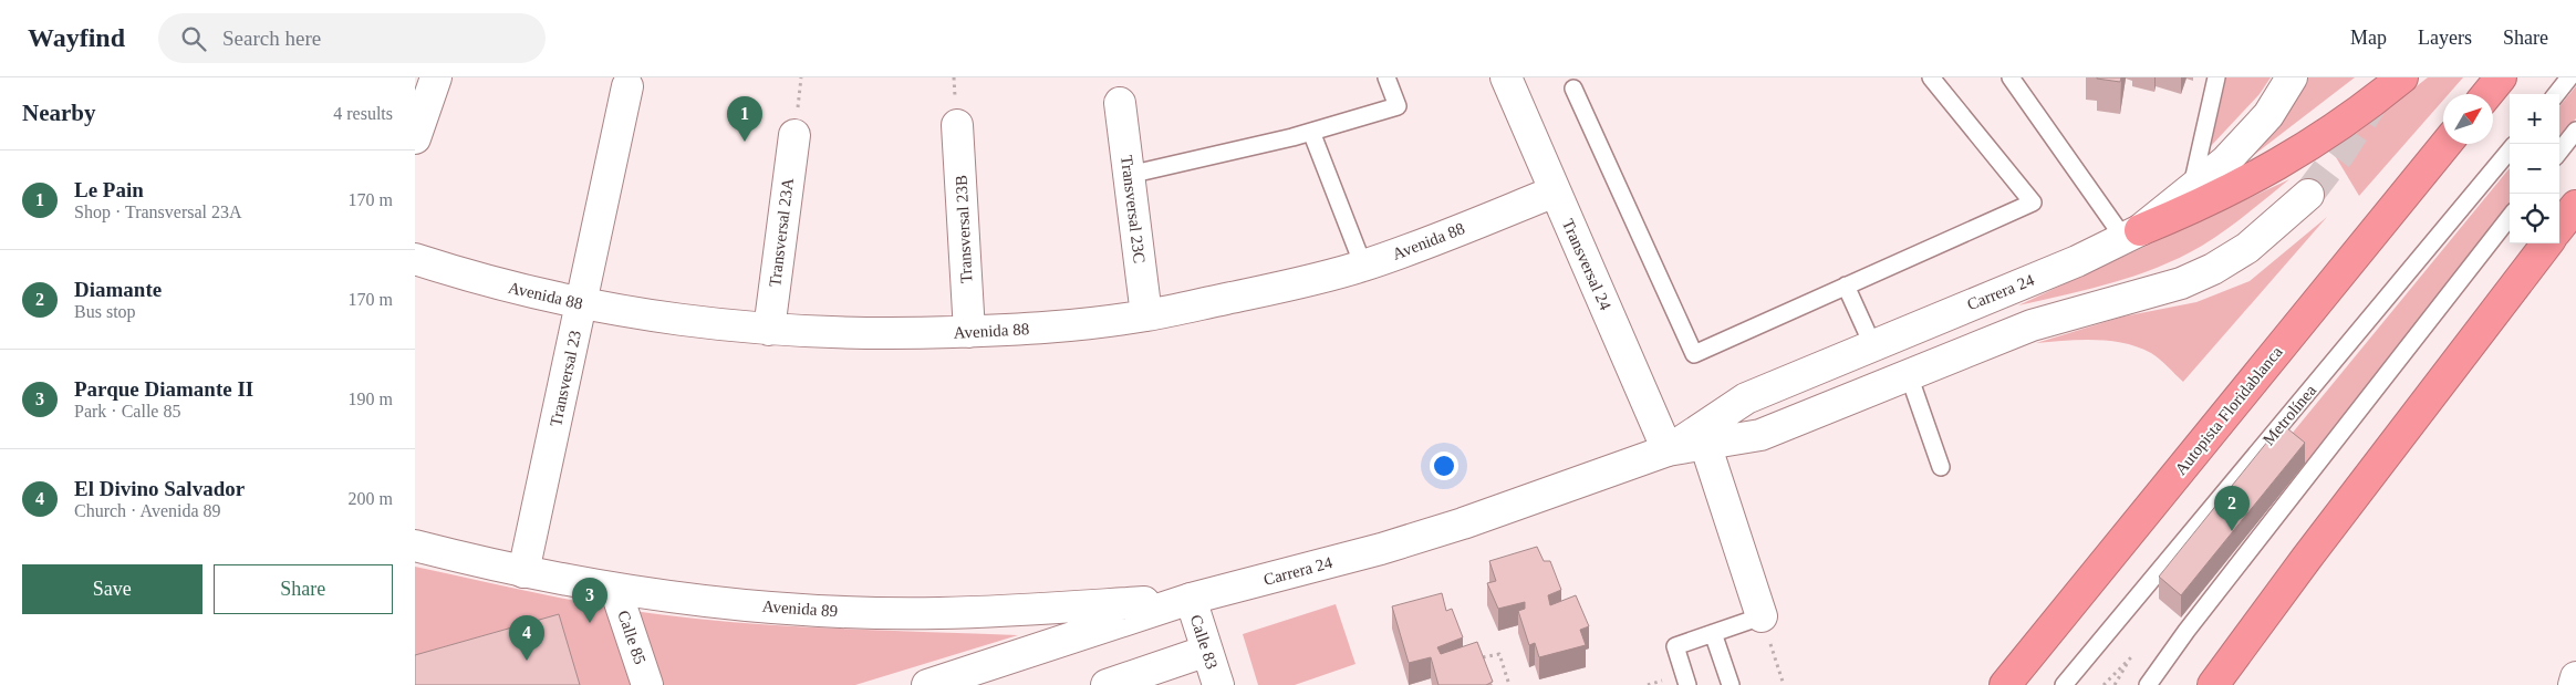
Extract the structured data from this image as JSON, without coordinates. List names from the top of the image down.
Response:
{
  "streets": {
    "highway": ["Autopista Floridablanca"],
    "street": [
      "Transversal 23C",
      "Transversal 23B",
      "Transversal 23A",
      "Avenida 88",
      "Transversal 24",
      "Carrera 24",
      "Transversal 23",
      "Avenida 89",
      "Calle 85",
      "Calle 83"
    ],
    "lane": ["Metrolínea"]
  },
  "crossings": [
    ["Transversal 23C", "Avenida 88"],
    ["Transversal 23B", "Avenida 88"],
    ["Transversal 23A", "Avenida 88"],
    ["Avenida 88", "Transversal 24"],
    ["Avenida 88", "Transversal 23"],
    ["Transversal 24", "Carrera 24"],
    ["Carrera 24", "Avenida 89"],
    ["Carrera 24", "Calle 83"],
    ["Transversal 23", "Avenida 89"],
    ["Avenida 89", "Calle 85"],
    ["Avenida 89", "Calle 83"]
  ],
  "north": "top right",
  "page": {
    "header": "Wayfind",
    "search": "Search here",
    "nav": ["Map", "Layers", "Share"],
    "heading": ["Nearby", "4 results"],
    "map_buttons": ["+", "−"],
    "pins": [
      "1",
      "2",
      "3",
      "4"
    ],
    "list": [
      {
        "mark": "1",
        "name": "Le Pain",
        "note": "Shop · Transversal 23A",
        "value": "170 m"
      },
      {
        "mark": "2",
        "name": "Diamante",
        "note": "Bus stop",
        "value": "170 m"
      },
      {
        "mark": "3",
        "name": "Parque Diamante II",
        "note": "Park · Calle 85",
        "value": "190 m"
      },
      {
        "mark": "4",
        "name": "El Divino Salvador",
        "note": "Church · Avenida 89",
        "value": "200 m"
      }
    ],
    "buttons": ["Save", "Share"]
  }
}
